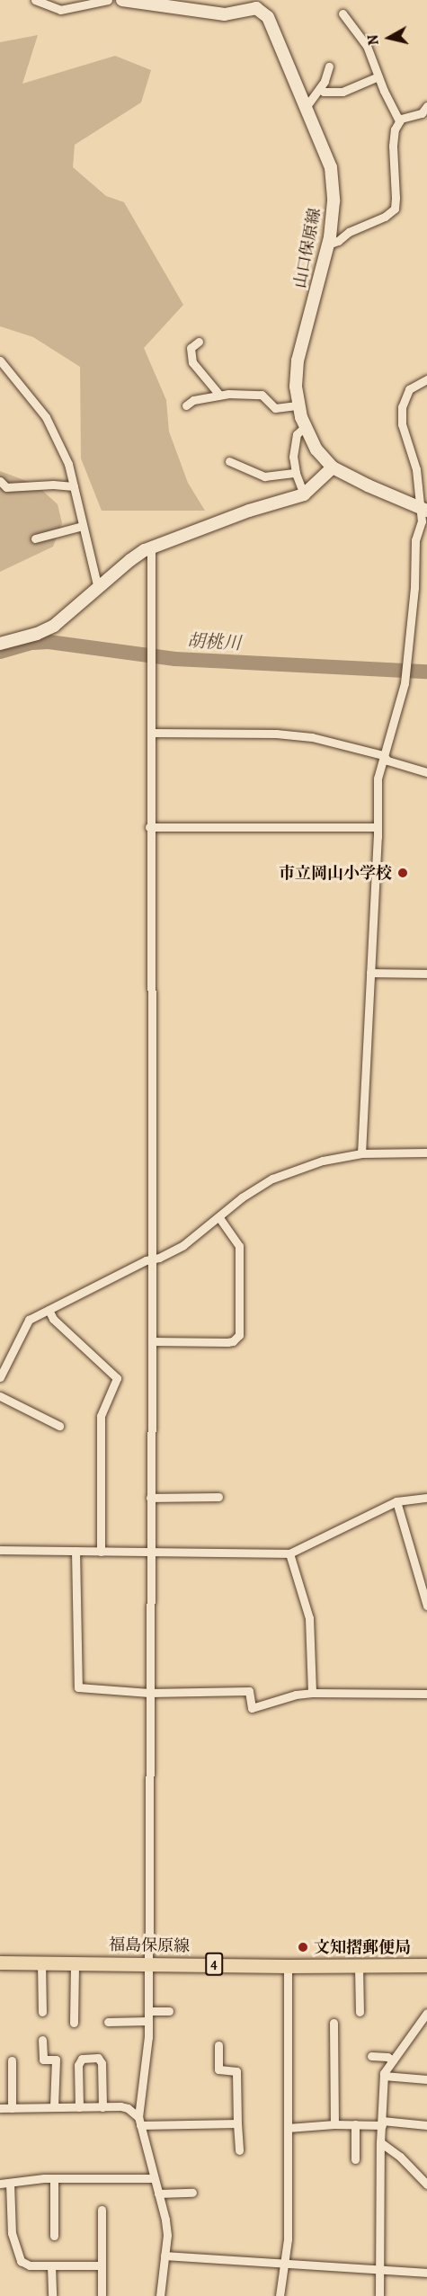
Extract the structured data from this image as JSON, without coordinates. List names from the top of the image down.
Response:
{
  "streets": {
    "main road": ["山口保原線", "福島保原線", "4"]
  },
  "water": ["胡桃川"],
  "places": ["市立岡山小学校", "文知摺郵便局"],
  "north": "left"
}
